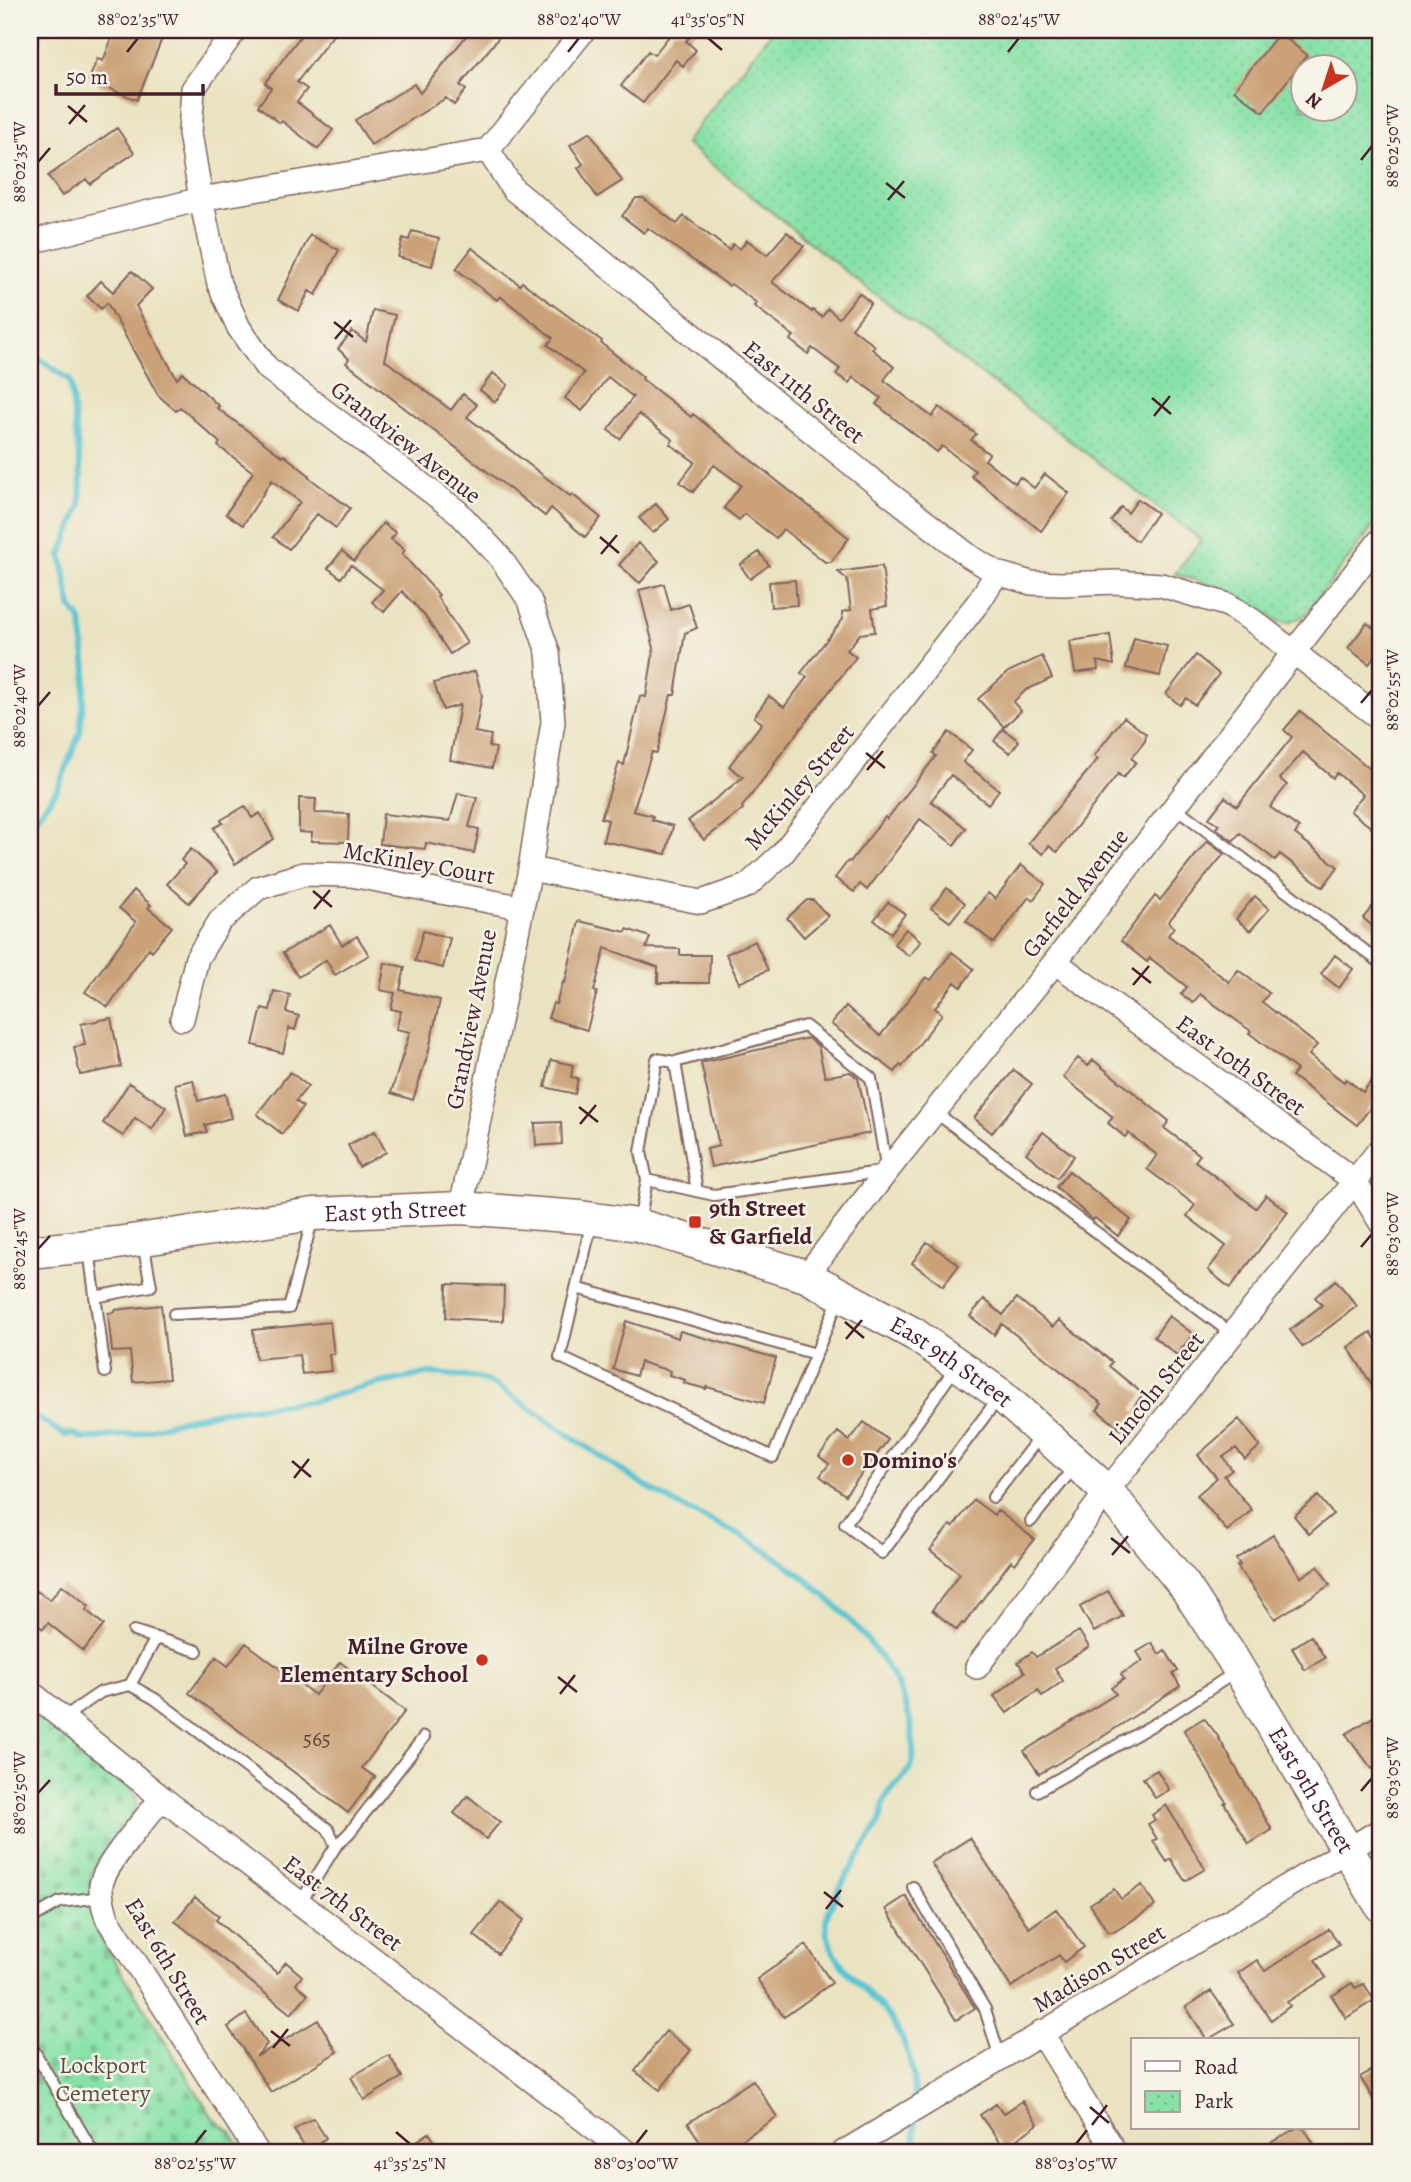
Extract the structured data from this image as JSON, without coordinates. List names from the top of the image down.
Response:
{
  "streets": {
    "main road": ["East 9th Street"],
    "street": [
      "East 11th Street",
      "Grandview Avenue",
      "McKinley Street",
      "McKinley Court",
      "Garfield Avenue",
      "East 10th Street",
      "Lincoln Street",
      "East 7th Street",
      "East 6th Street",
      "Madison Street"
    ]
  },
  "crossings": [
    ["East 11th Street", "McKinley Street"],
    ["East 11th Street", "Garfield Avenue"],
    ["Grandview Avenue", "McKinley Street"],
    ["Grandview Avenue", "McKinley Court"],
    ["Grandview Avenue", "East 9th Street"],
    ["Garfield Avenue", "East 10th Street"],
    ["Garfield Avenue", "East 9th Street"],
    ["East 10th Street", "Lincoln Street"],
    ["East 9th Street", "Lincoln Street"],
    ["East 9th Street", "Madison Street"],
    ["East 7th Street", "East 6th Street"]
  ],
  "parks": ["Lockport Cemetery"],
  "places": {
    "transit": ["9th Street & Garfield"],
    "other": ["Domino's", "Milne Grove Elementary School"]
  },
  "house_numbers": ["565"],
  "legend": ["Road", "Park"],
  "scale_bar": "50 m",
  "north": "bottom left",
  "coordinates": [
    "88°02'35\"W",
    "88°02'40\"W",
    "41°35'05\"N",
    "88°02'45\"W",
    "88°02'50\"W",
    "88°02'55\"W",
    "88°03'00\"W",
    "88°03'05\"W",
    "41°35'25\"N"
  ]
}
